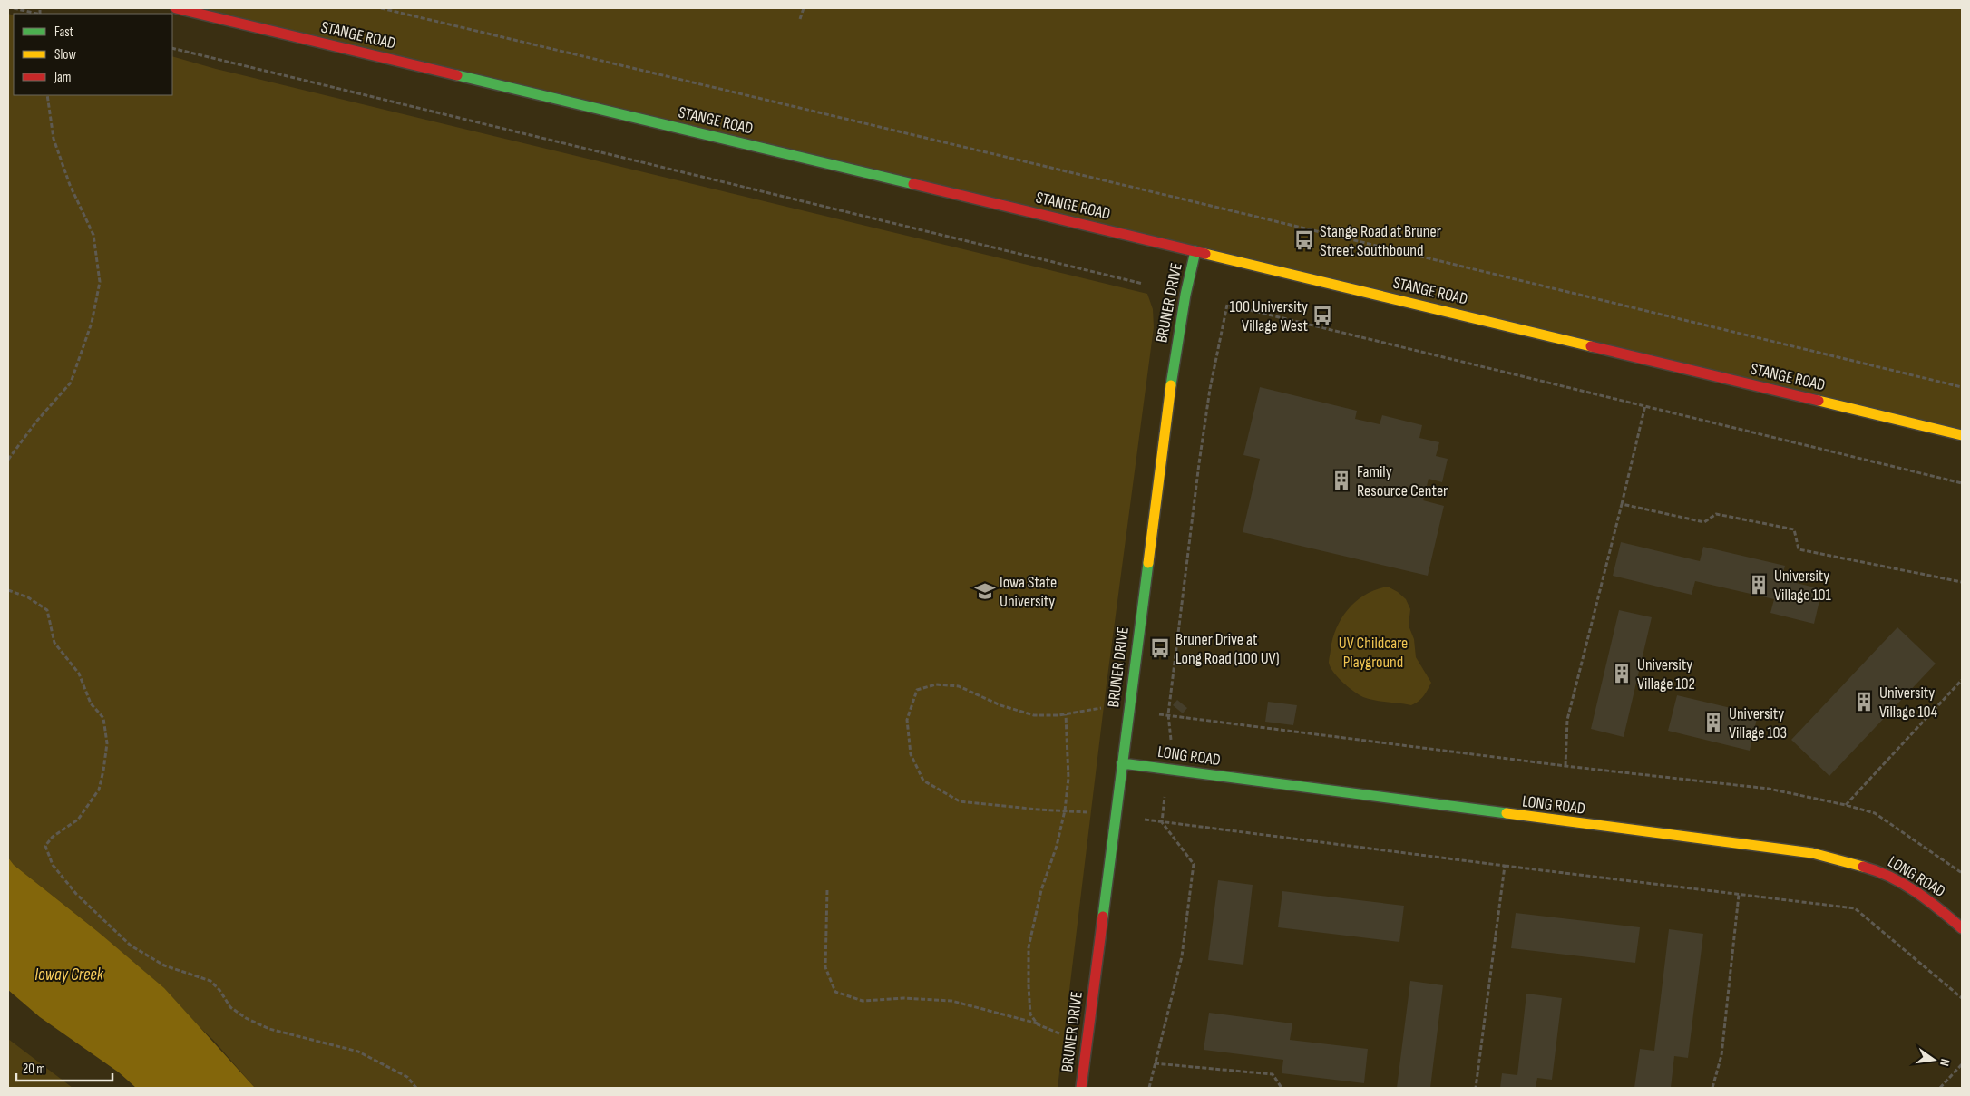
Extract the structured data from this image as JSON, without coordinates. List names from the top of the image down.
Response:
{
  "streets": {
    "main road": ["STANGE ROAD", "BRUNER DRIVE", "LONG ROAD"]
  },
  "crossings": [
    ["STANGE ROAD", "BRUNER DRIVE"],
    ["BRUNER DRIVE", "LONG ROAD"]
  ],
  "water": ["Ioway Creek"],
  "parks": ["UV Childcare Playground"],
  "places": {
    "bus stop": ["Stange Road at Bruner Street Southbound", "100 University Village West", "Bruner Drive at Long Road (100 UV)"],
    "building": [
      "Family Resource Center",
      "University Village 101",
      "University Village 102",
      "University Village 104",
      "University Village 103"
    ],
    "school or university": ["Iowa State University"]
  },
  "legend": ["Fast", "Slow", "Jam"],
  "scale_bar": "20 m",
  "north": "right"
}
